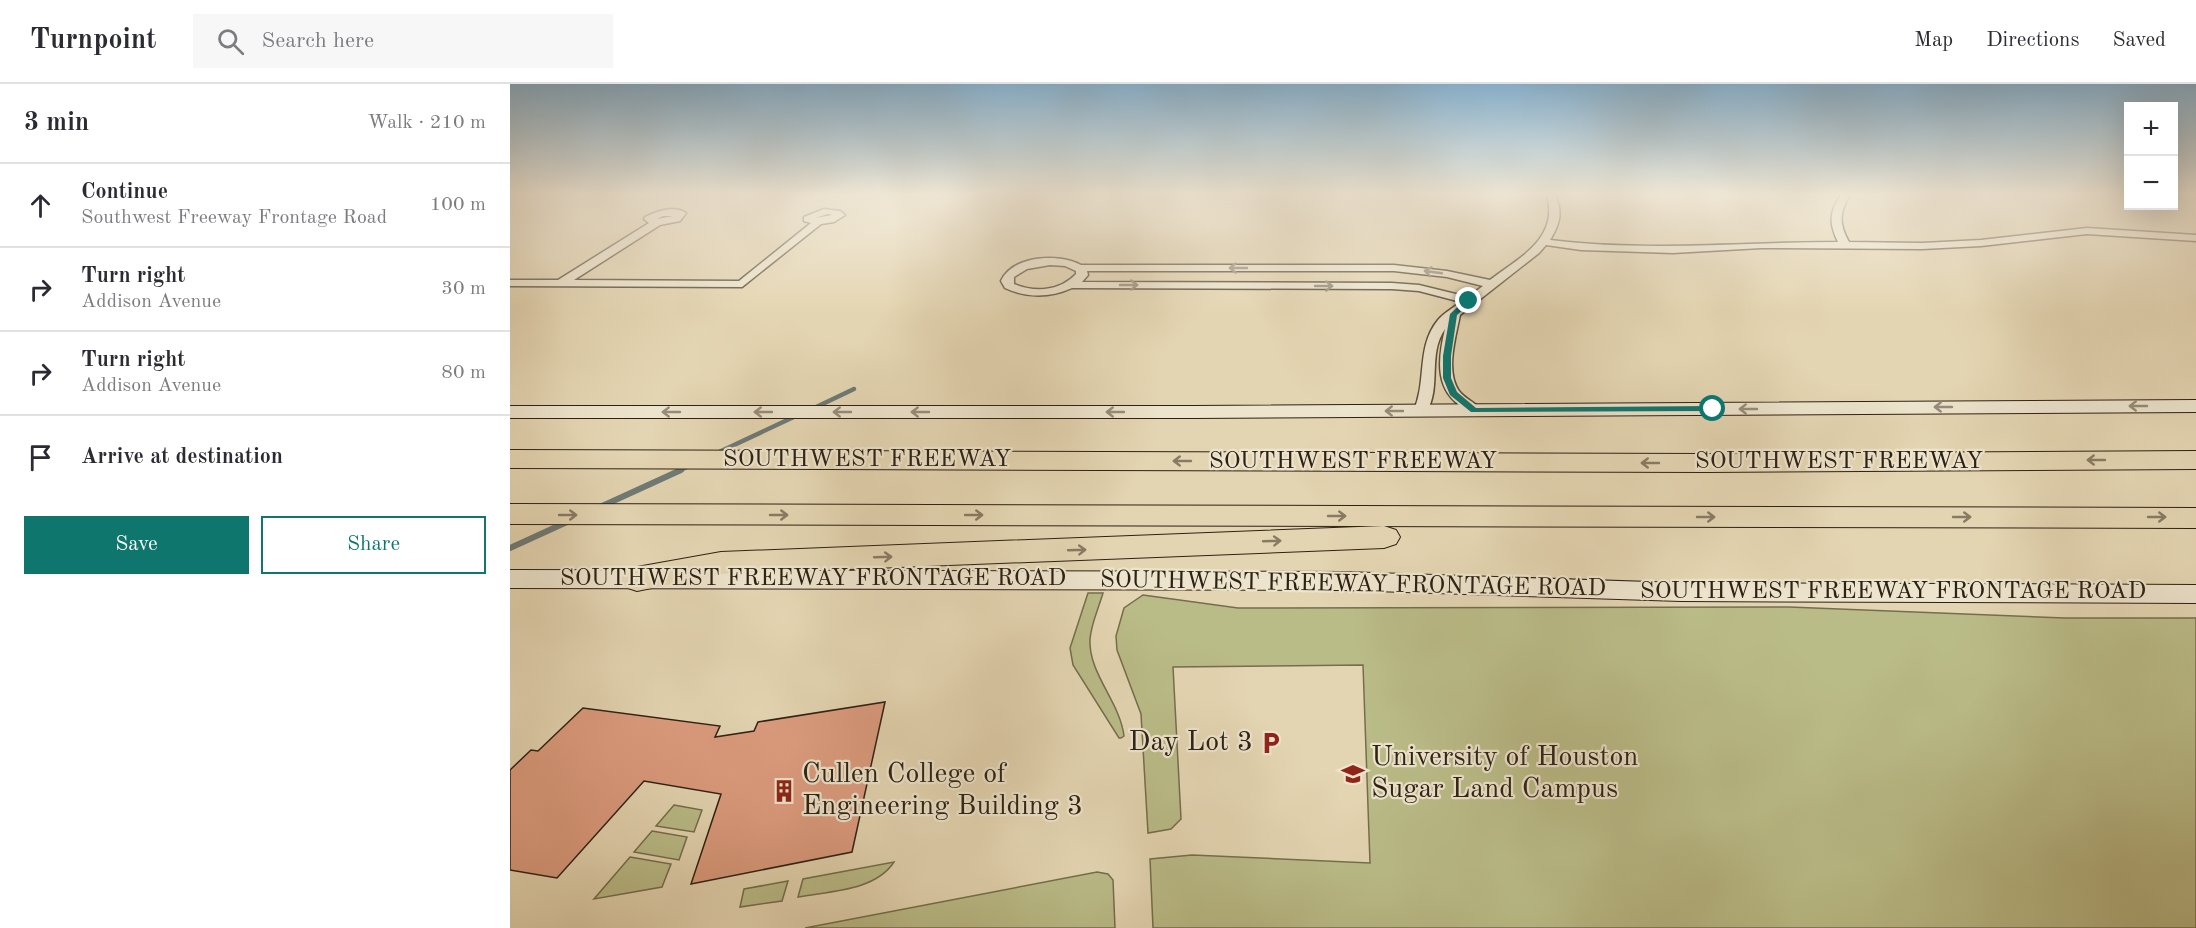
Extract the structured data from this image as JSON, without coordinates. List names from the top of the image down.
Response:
{
  "streets": {
    "highway": ["SOUTHWEST FREEWAY"],
    "main road": ["SOUTHWEST FREEWAY FRONTAGE ROAD"]
  },
  "places": {
    "parking": ["Day Lot 3"],
    "school or university": ["University of Houston Sugar Land Campus"],
    "building": ["Cullen College of Engineering Building 3"]
  },
  "page": {
    "header": "Turnpoint",
    "search": "Search here",
    "nav": ["Map", "Directions", "Saved"],
    "heading": ["3 min", "Walk · 210 m"],
    "map_buttons": ["+", "−"],
    "list": [
      ["Continue", "Southwest Freeway Frontage Road", "100 m"],
      ["Turn right", "Addison Avenue", "30 m"],
      ["Turn right", "Addison Avenue", "80 m"],
      "Arrive at destination"
    ],
    "buttons": ["Save", "Share"]
  }
}
